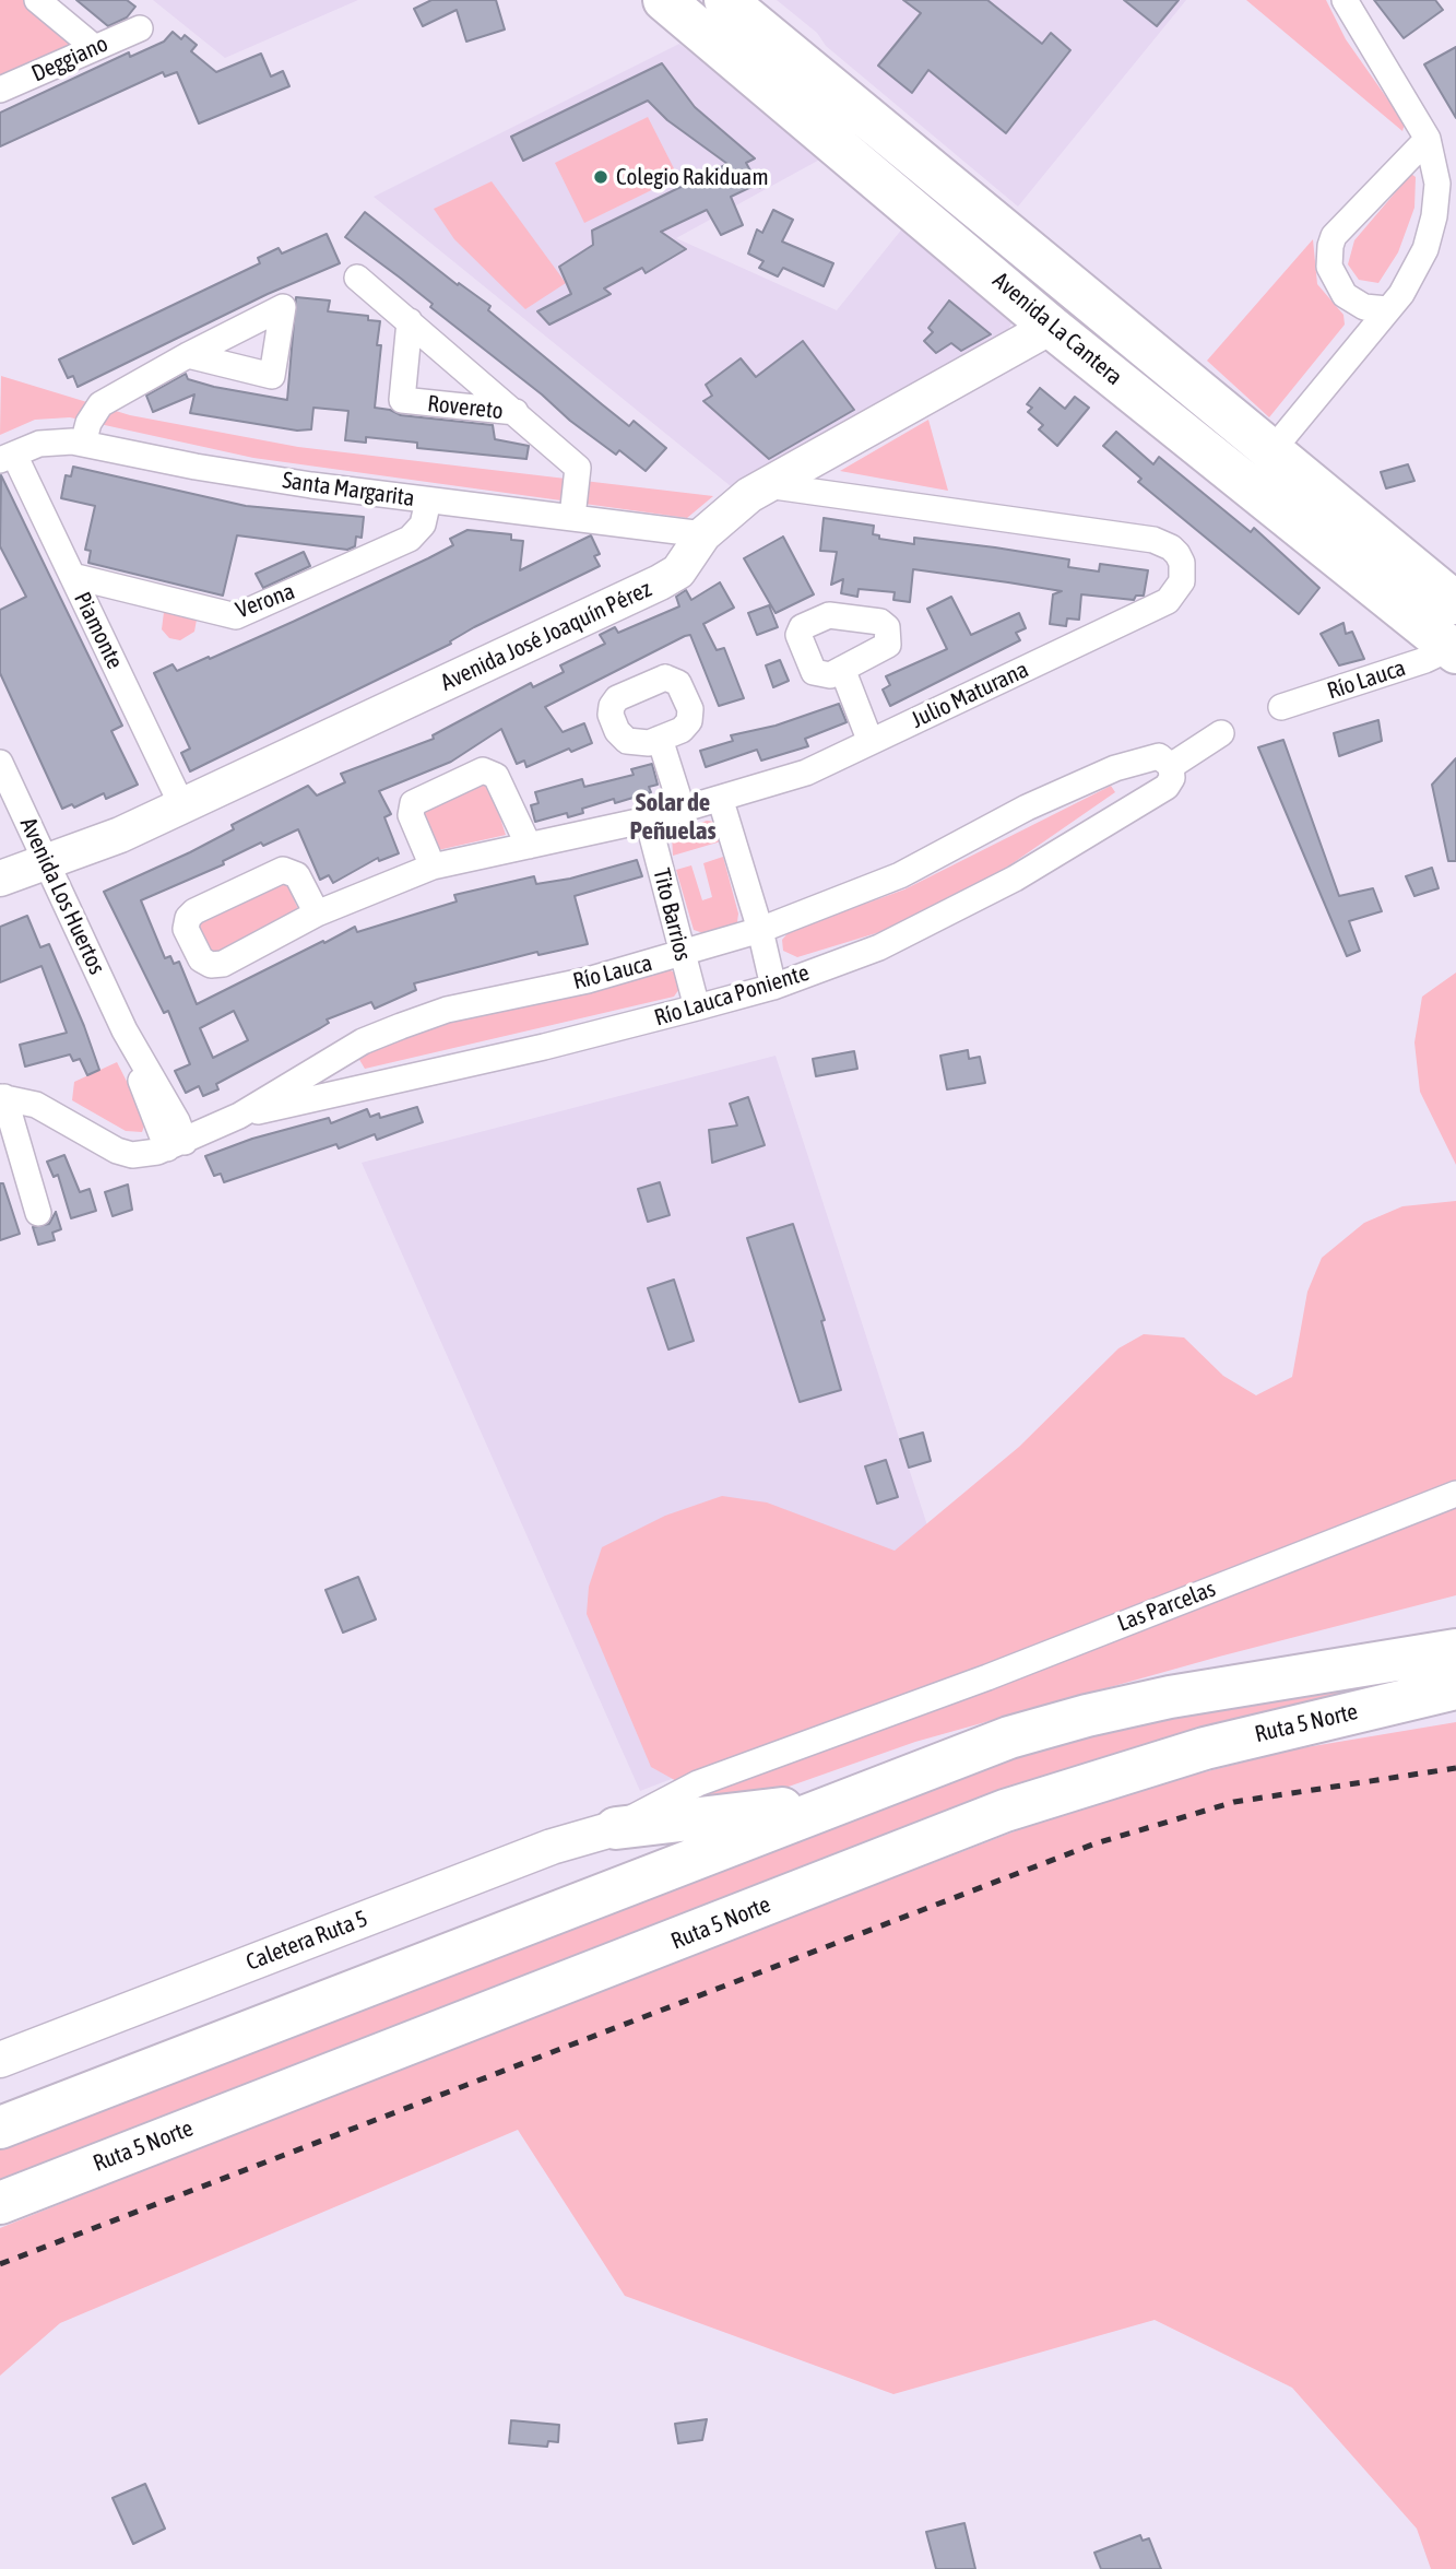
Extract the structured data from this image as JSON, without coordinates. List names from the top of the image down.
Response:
{
  "streets": {
    "highway": ["Avenida La Cantera", "Ruta 5 Norte"],
    "main road": ["Avenida José Joaquín Pérez", "Caletera Ruta 5"],
    "street": [
      "Deggiano",
      "Rovereto",
      "Santa Margarita",
      "Verona",
      "Piamonte",
      "Río Lauca",
      "Julio Maturana",
      "Avenida Los Huertos",
      "Tito Barrios",
      "Río Lauca Poniente",
      "Las Parcelas"
    ]
  },
  "crossings": [
    ["Avenida La Cantera", "Avenida José Joaquín Pérez"],
    ["Avenida La Cantera", "Río Lauca"],
    ["Rovereto", "Santa Margarita"],
    ["Santa Margarita", "Verona"],
    ["Santa Margarita", "Piamonte"],
    ["Santa Margarita", "Avenida José Joaquín Pérez"],
    ["Verona", "Piamonte"],
    ["Piamonte", "Avenida José Joaquín Pérez"],
    ["Avenida José Joaquín Pérez", "Julio Maturana"],
    ["Avenida José Joaquín Pérez", "Avenida Los Huertos"],
    ["Río Lauca", "Avenida Los Huertos"],
    ["Río Lauca", "Tito Barrios"],
    ["Río Lauca", "Río Lauca Poniente"],
    ["Julio Maturana", "Tito Barrios"],
    ["Tito Barrios", "Río Lauca Poniente"],
    ["Las Parcelas", "Caletera Ruta 5"]
  ],
  "districts": ["Solar de Peñuelas"],
  "places": ["Colegio Rakiduam"]
}
